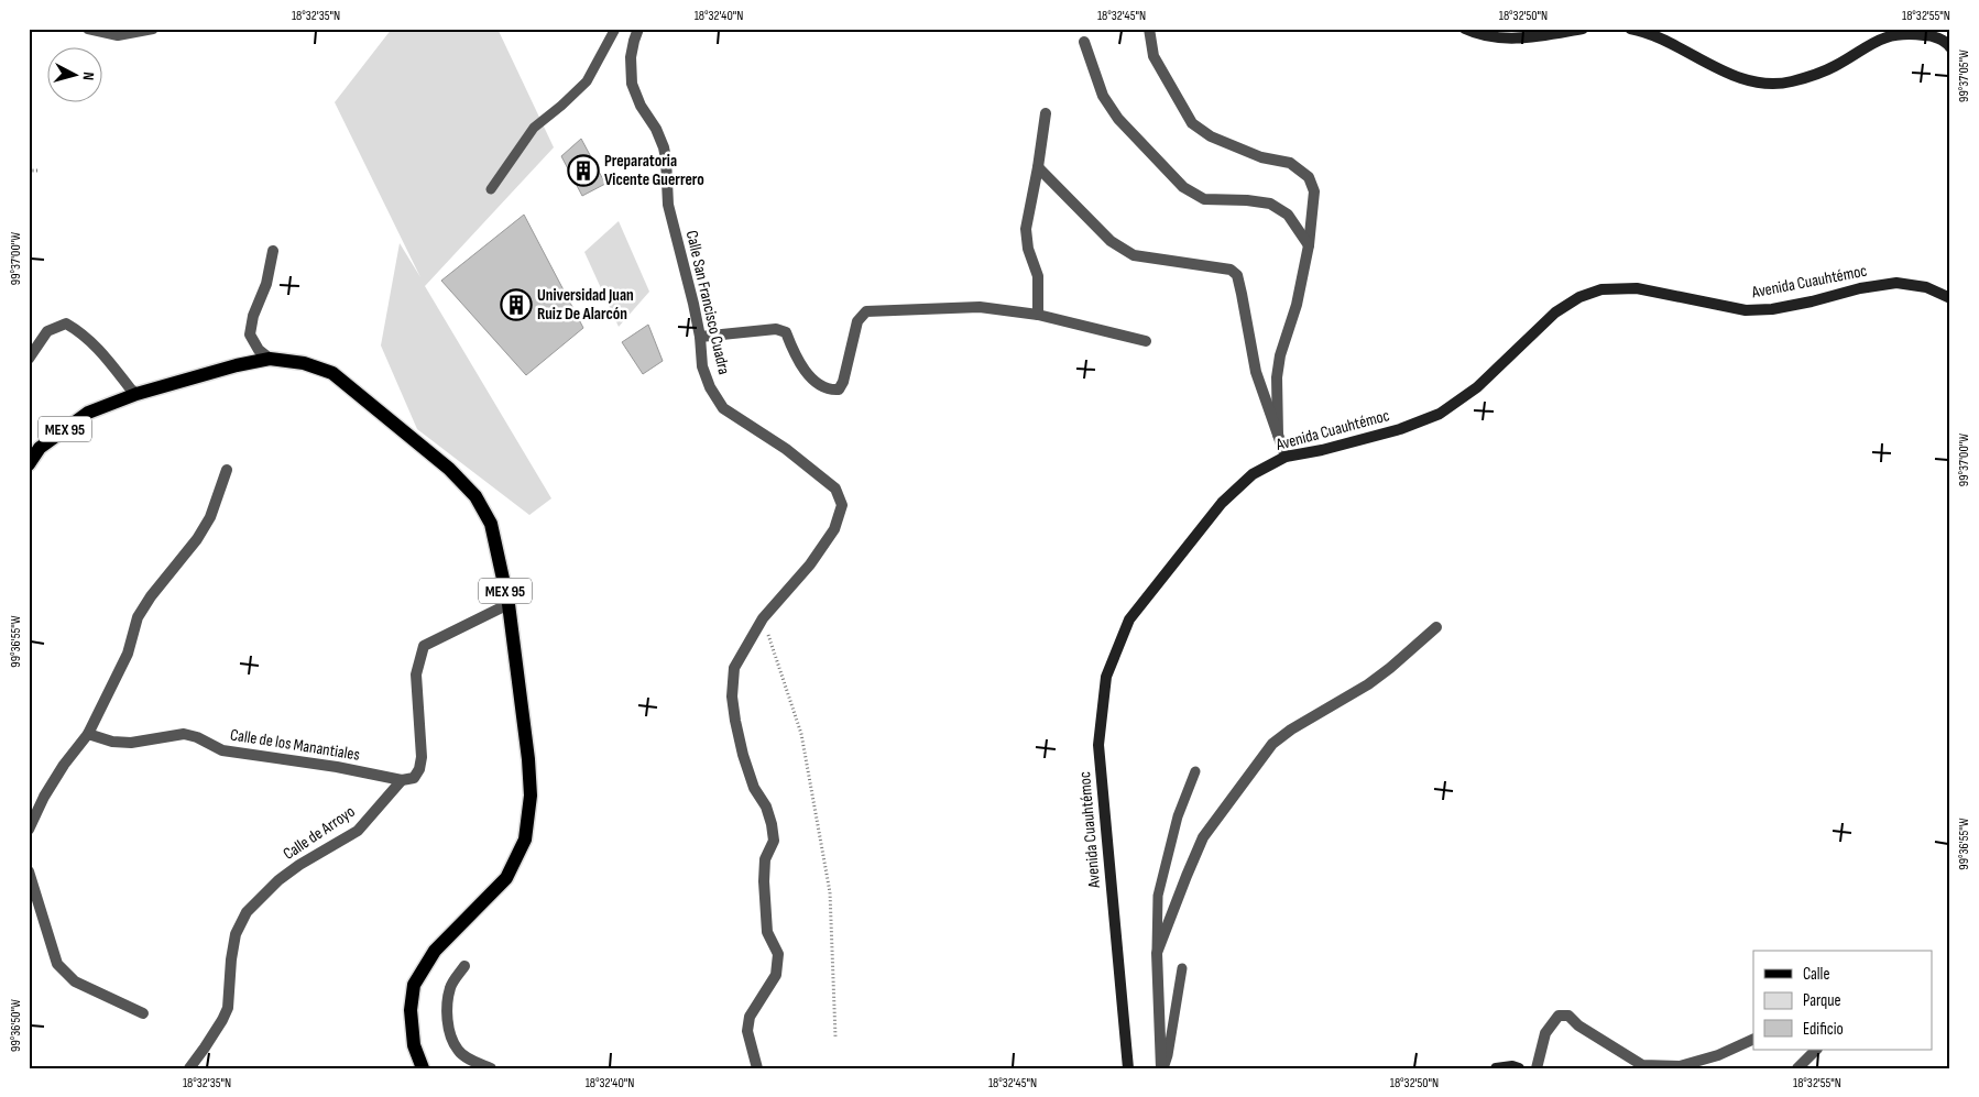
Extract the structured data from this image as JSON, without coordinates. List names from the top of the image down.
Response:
{
  "streets": {
    "main road": ["Avenida Cuauhtémoc", "MEX 95"],
    "street": ["Calle San Francisco Cuadra", "Calle de los Manantiales", "Calle de Arroyo"]
  },
  "crossings": [
    ["MEX 95", "Calle de Arroyo"],
    ["Calle de los Manantiales", "Calle de Arroyo"]
  ],
  "places": {
    "building": ["Preparatoria Vicente Guerrero", "Universidad Juan Ruiz De Alarcón"]
  },
  "legend": ["Calle", "Parque", "Edificio"],
  "north": "right",
  "coordinates": [
    "18°32'35\"N",
    "18°32'40\"N",
    "18°32'45\"N",
    "18°32'50\"N",
    "18°32'55\"N",
    "99°37'05\"W",
    "99°37'00\"W",
    "99°36'55\"W",
    "99°36'50\"W"
  ]
}
